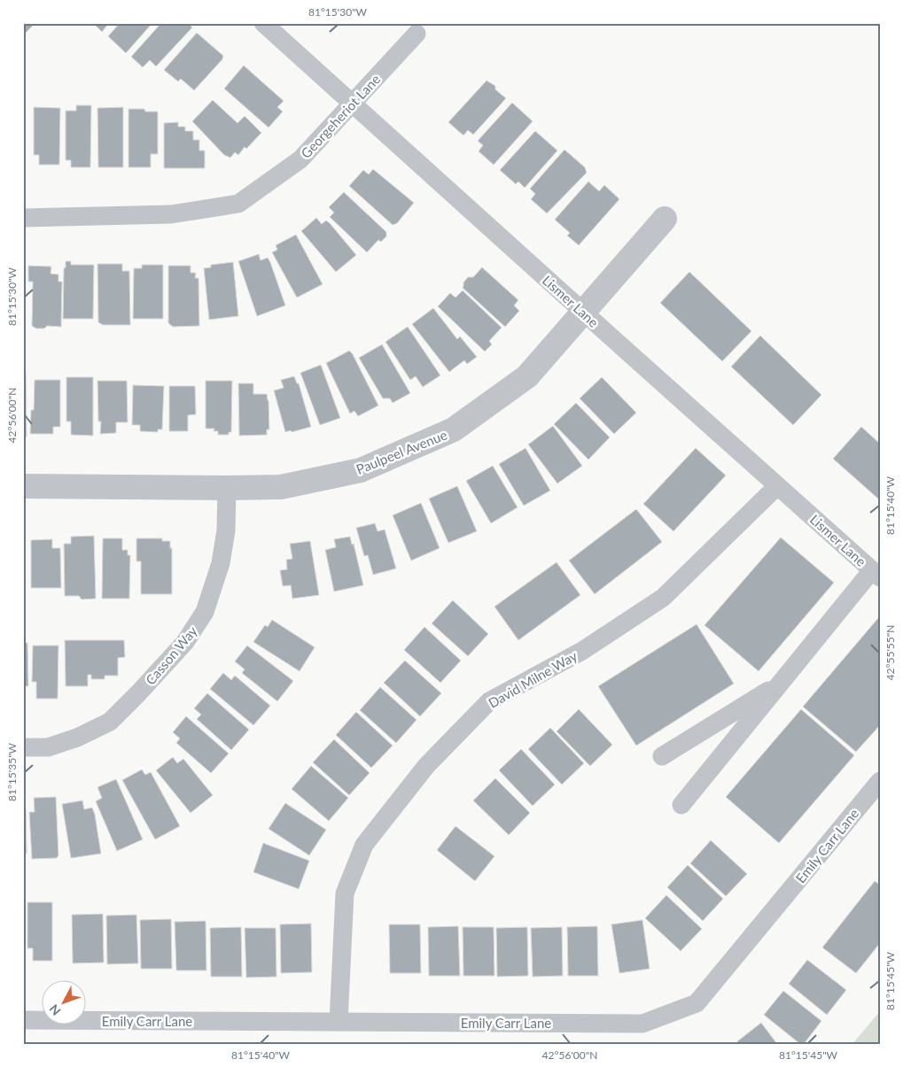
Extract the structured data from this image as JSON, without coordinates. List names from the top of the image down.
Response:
{
  "streets": {
    "street": [
      "Georgeheriot Lane",
      "Lismer Lane",
      "Paulpeel Avenue",
      "Casson Way",
      "David Milne Way",
      "Emily Carr Lane"
    ]
  },
  "crossings": [
    ["Georgeheriot Lane", "Lismer Lane"],
    ["Lismer Lane", "Paulpeel Avenue"],
    ["Lismer Lane", "David Milne Way"],
    ["Paulpeel Avenue", "Casson Way"],
    ["David Milne Way", "Emily Carr Lane"]
  ],
  "north": "bottom left",
  "coordinates": [
    "81°15'30\"W",
    "42°56'00\"N",
    "81°15'40\"W",
    "42°55'55\"N",
    "81°15'35\"W",
    "81°15'45\"W"
  ]
}
